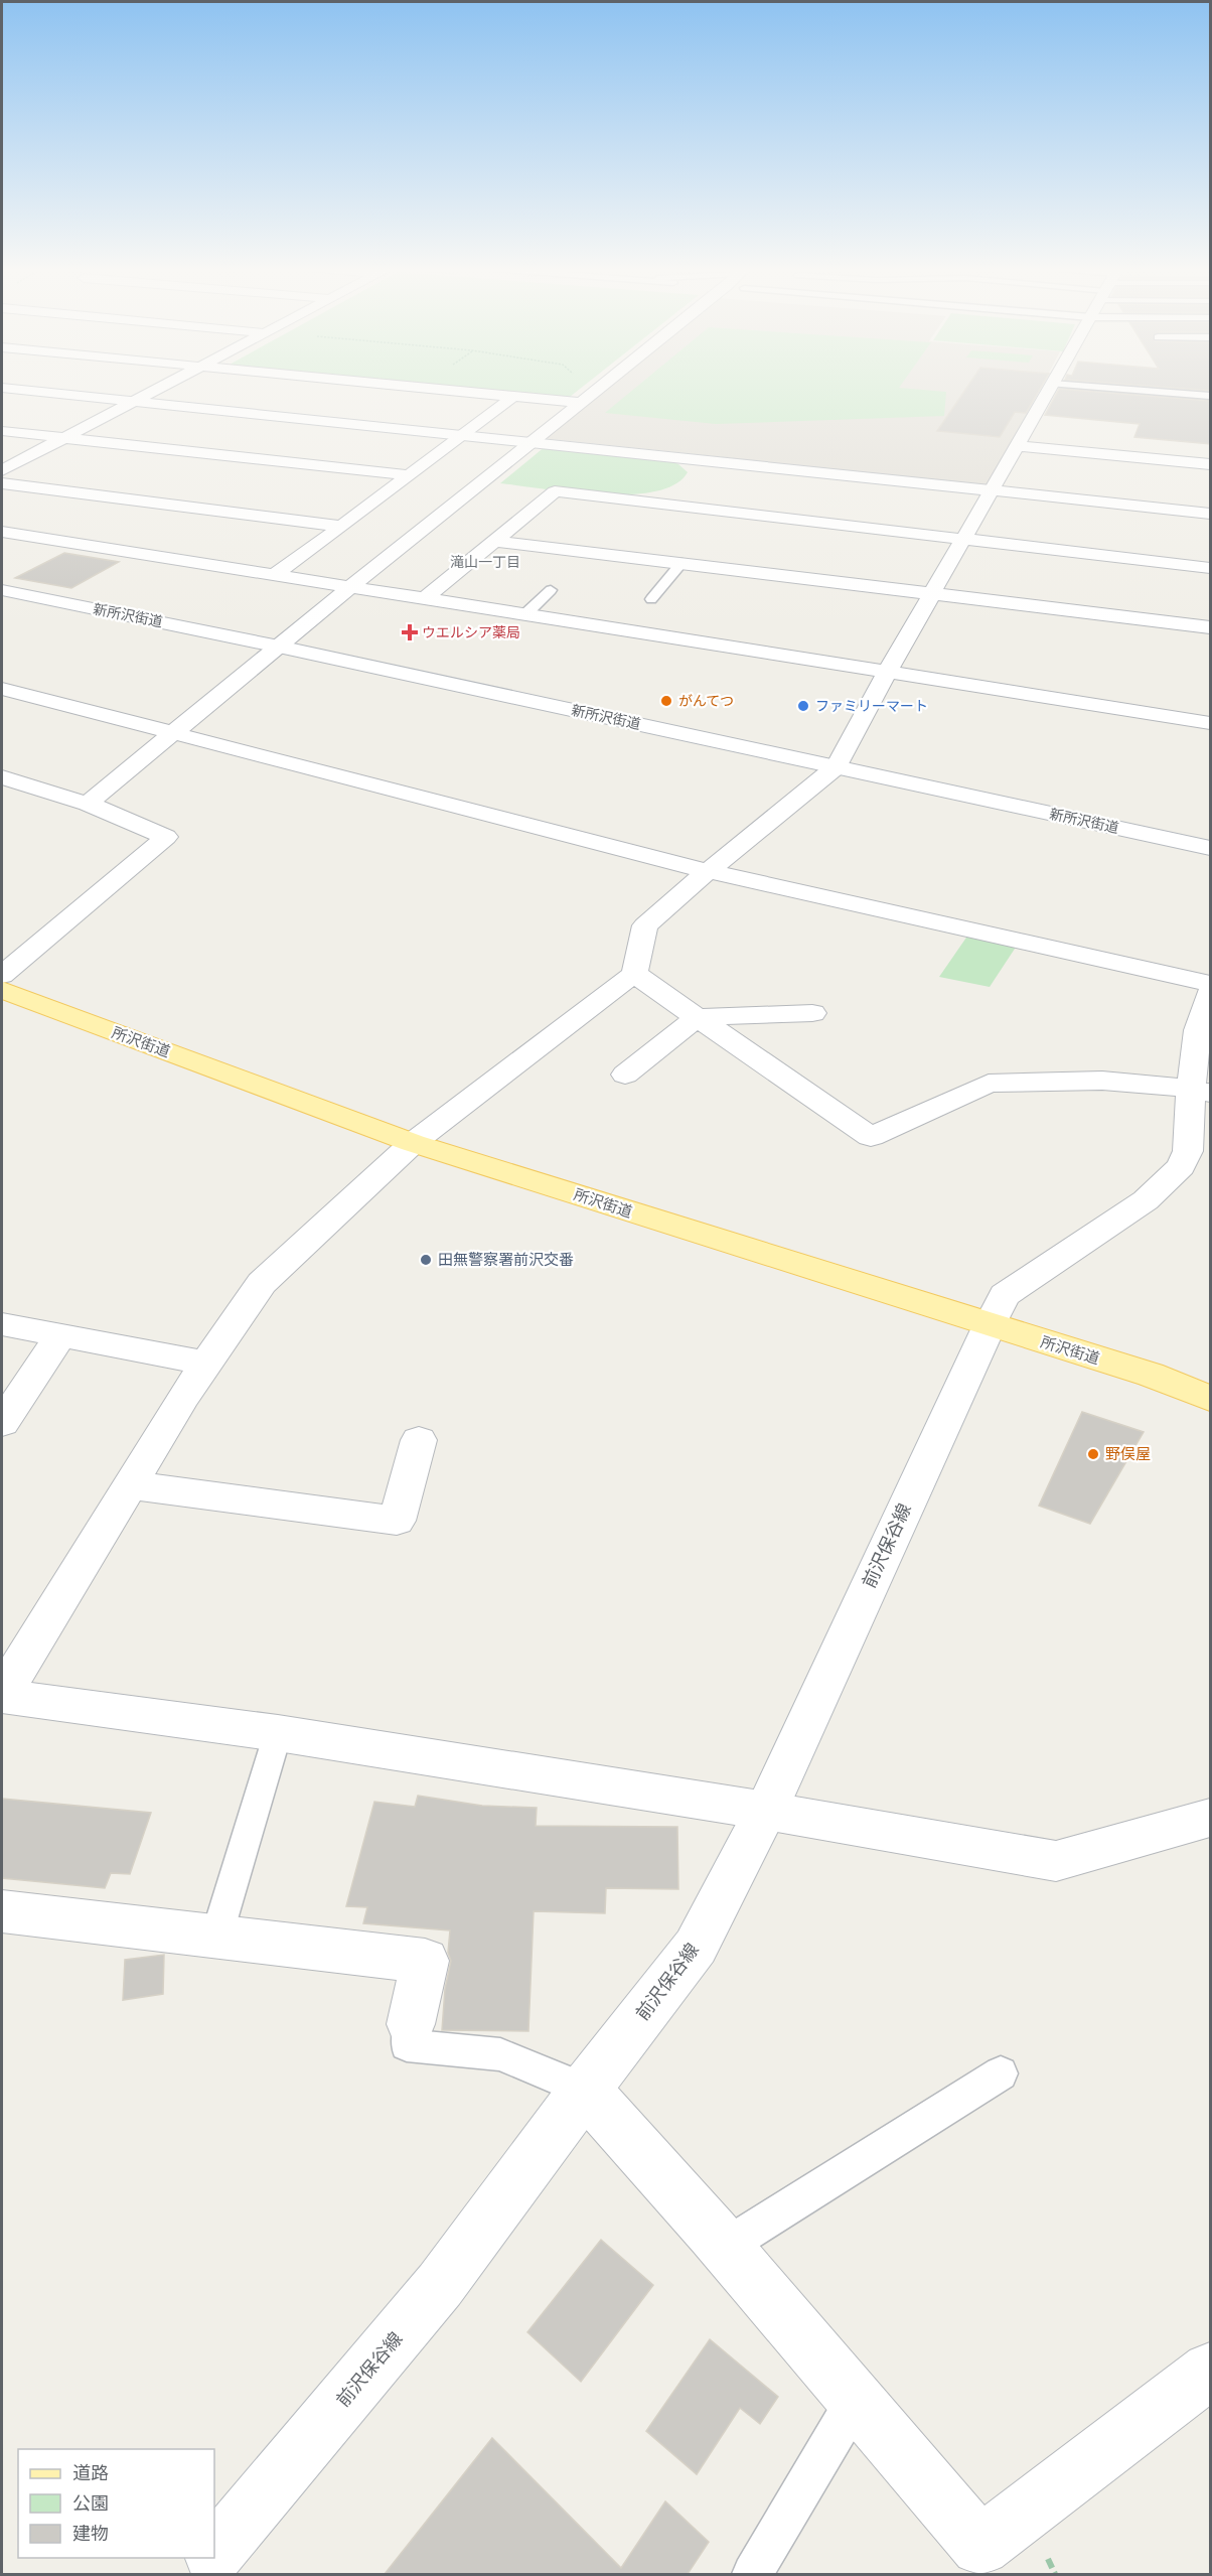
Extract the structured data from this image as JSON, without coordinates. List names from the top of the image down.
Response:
{
  "streets": {
    "main road": ["所沢街道"],
    "street": ["新所沢街道", "前沢保谷線"]
  },
  "crossings": [
    ["所沢街道", "前沢保谷線"]
  ],
  "districts": ["滝山一丁目"],
  "places": {
    "health": ["ウエルシア薬局"],
    "other": [
      "がんてつ",
      "ファミリーマート",
      "田無警察署前沢交番",
      "野俣屋"
    ]
  },
  "legend": ["道路", "公園", "建物"]
}
